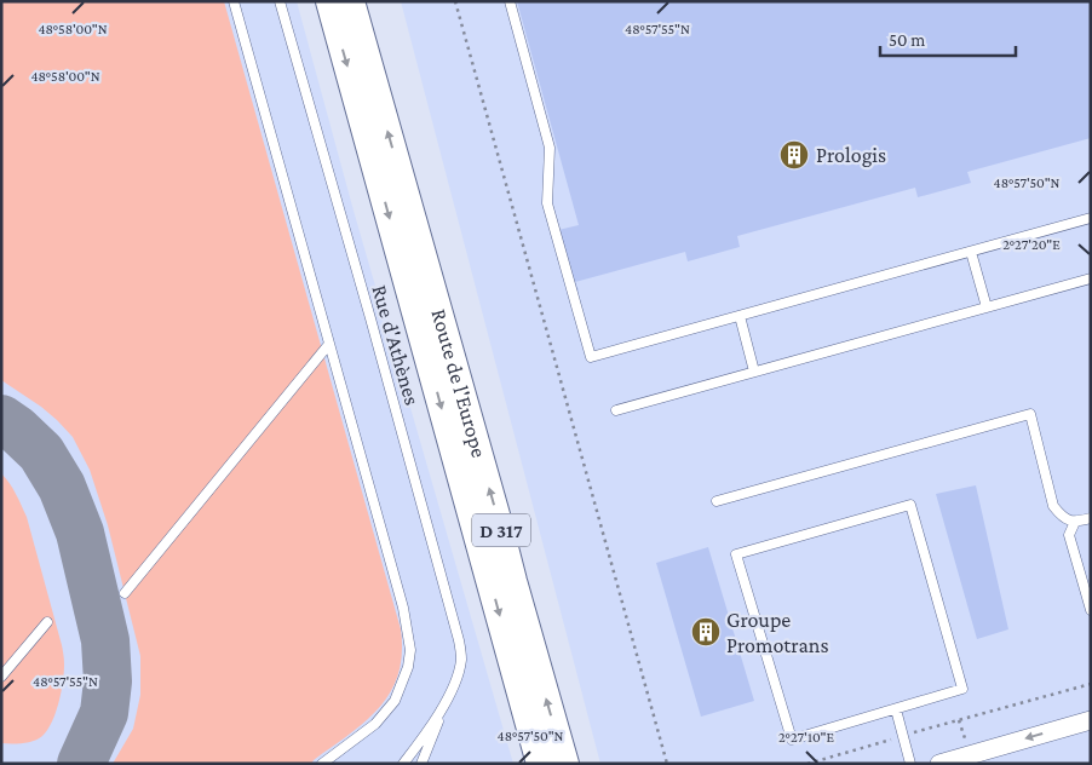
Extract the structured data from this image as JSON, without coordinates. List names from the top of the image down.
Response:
{
  "streets": {
    "main road": ["Route de l'Europe", "D 317"],
    "lane": ["Rue d'Athènes"]
  },
  "places": {
    "building": ["Prologis", "Groupe Promotrans"]
  },
  "scale_bar": "50 m",
  "coordinates": [
    "48°58'00\"N",
    "48°57'55\"N",
    "48°57'50\"N",
    "2°27'20\"E",
    "2°27'10\"E"
  ]
}
